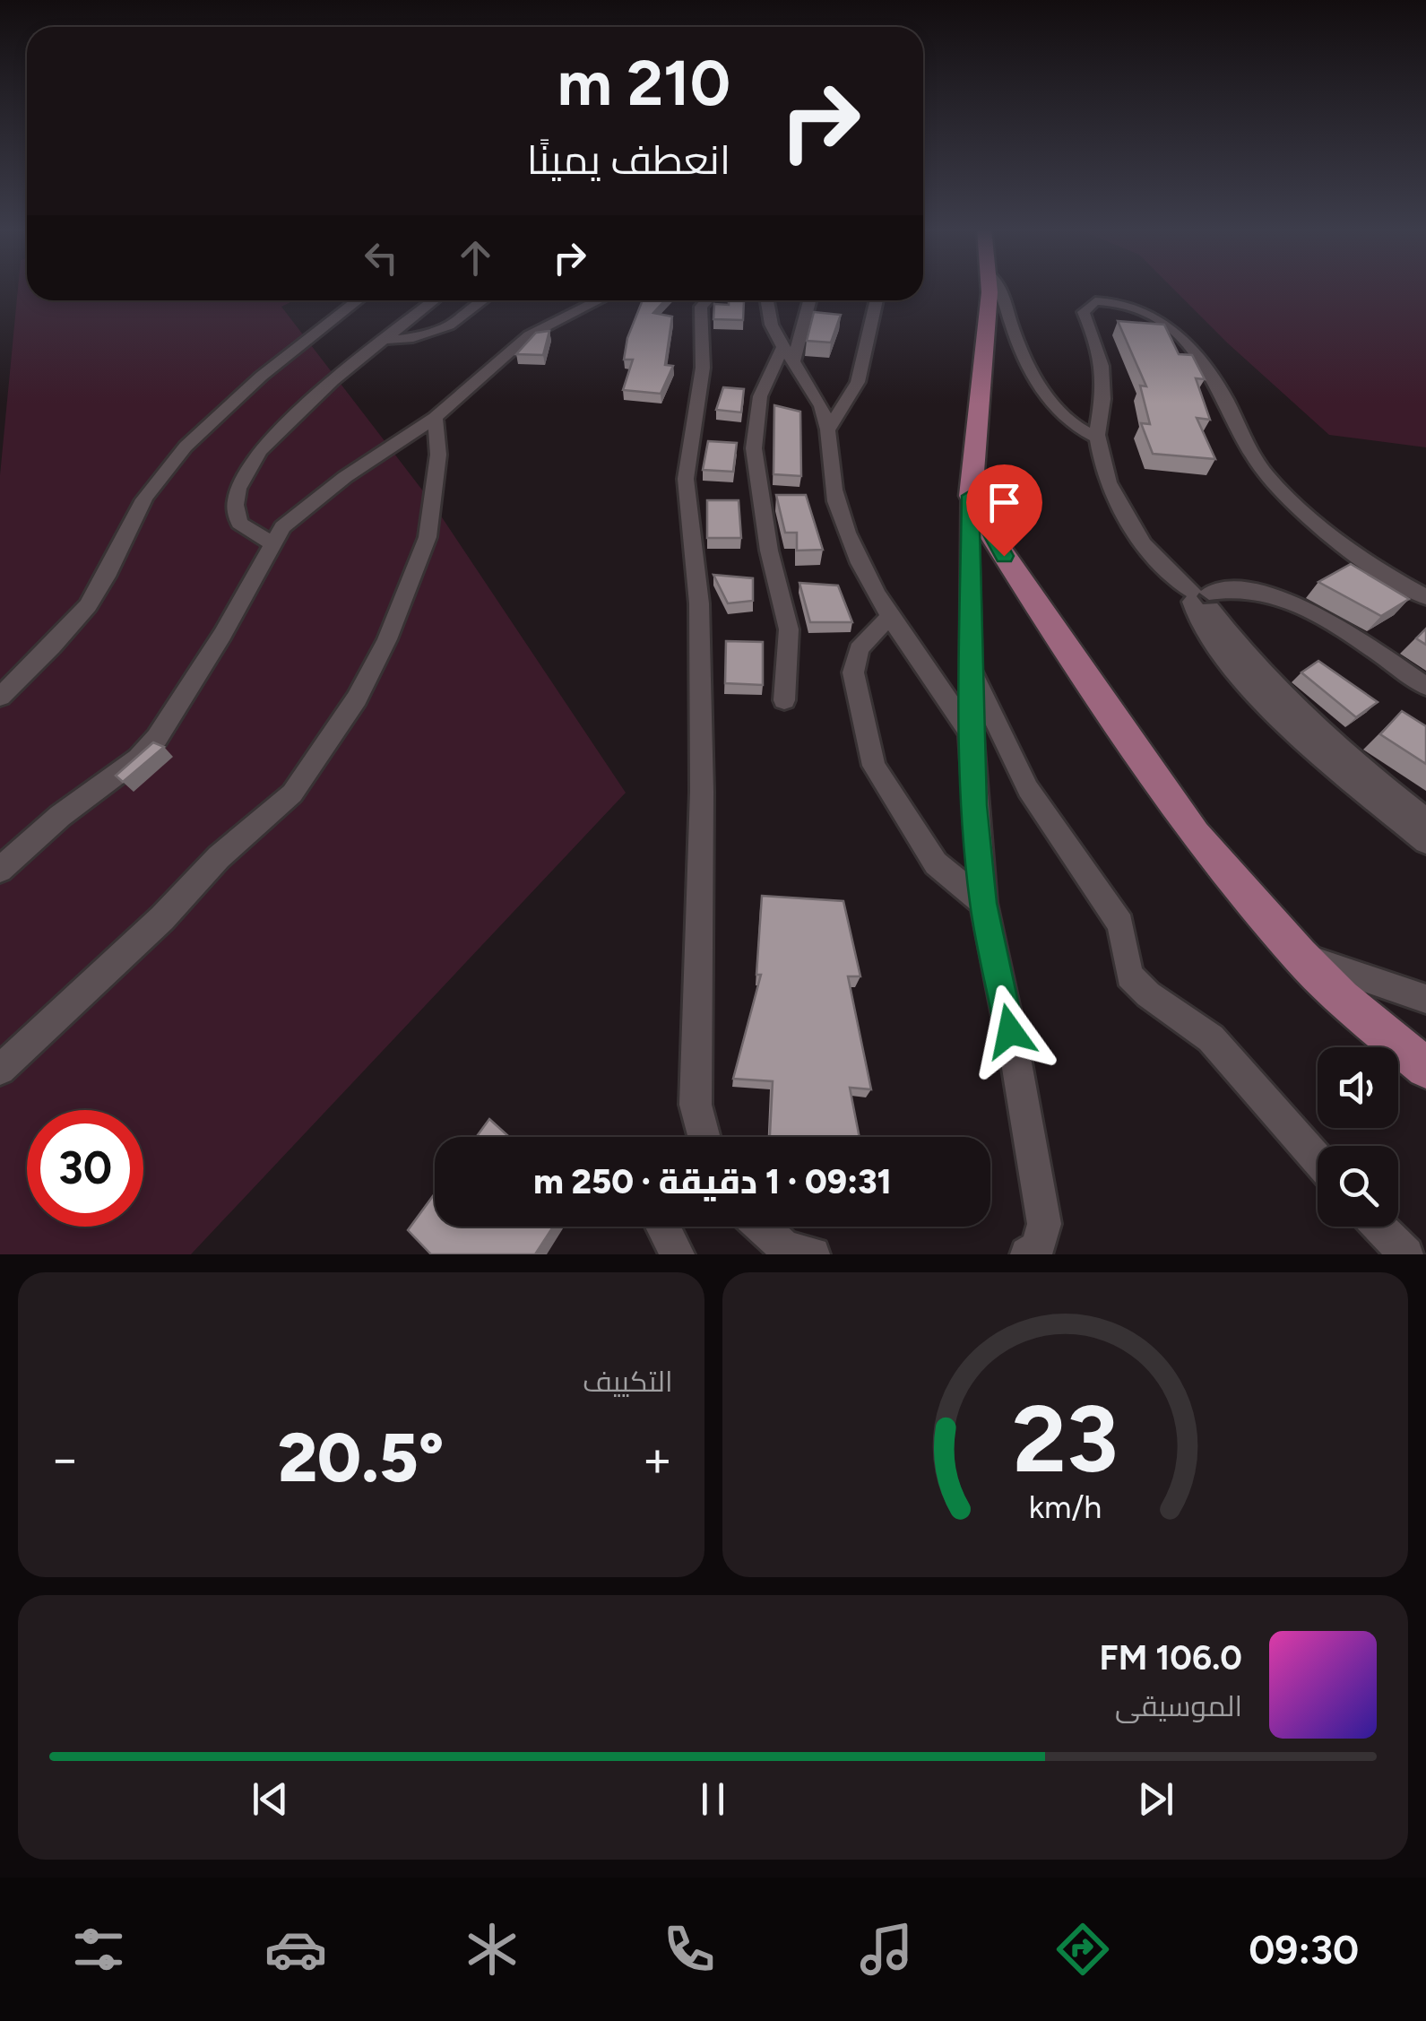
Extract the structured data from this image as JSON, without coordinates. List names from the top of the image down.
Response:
{
  "page": {
    "turn": ["210 m", "انعطف يمينًا"],
    "limit": "30",
    "trip": "09:31 · 1 دقيقة · 250 m",
    "tile": "التكييف",
    "heat": ["−", "20.5°", "+"],
    "song": ["106.0 FM", "الموسيقى"],
    "tabs": "09:30",
    "gauge": ["23", "km/h"]
  }
}
